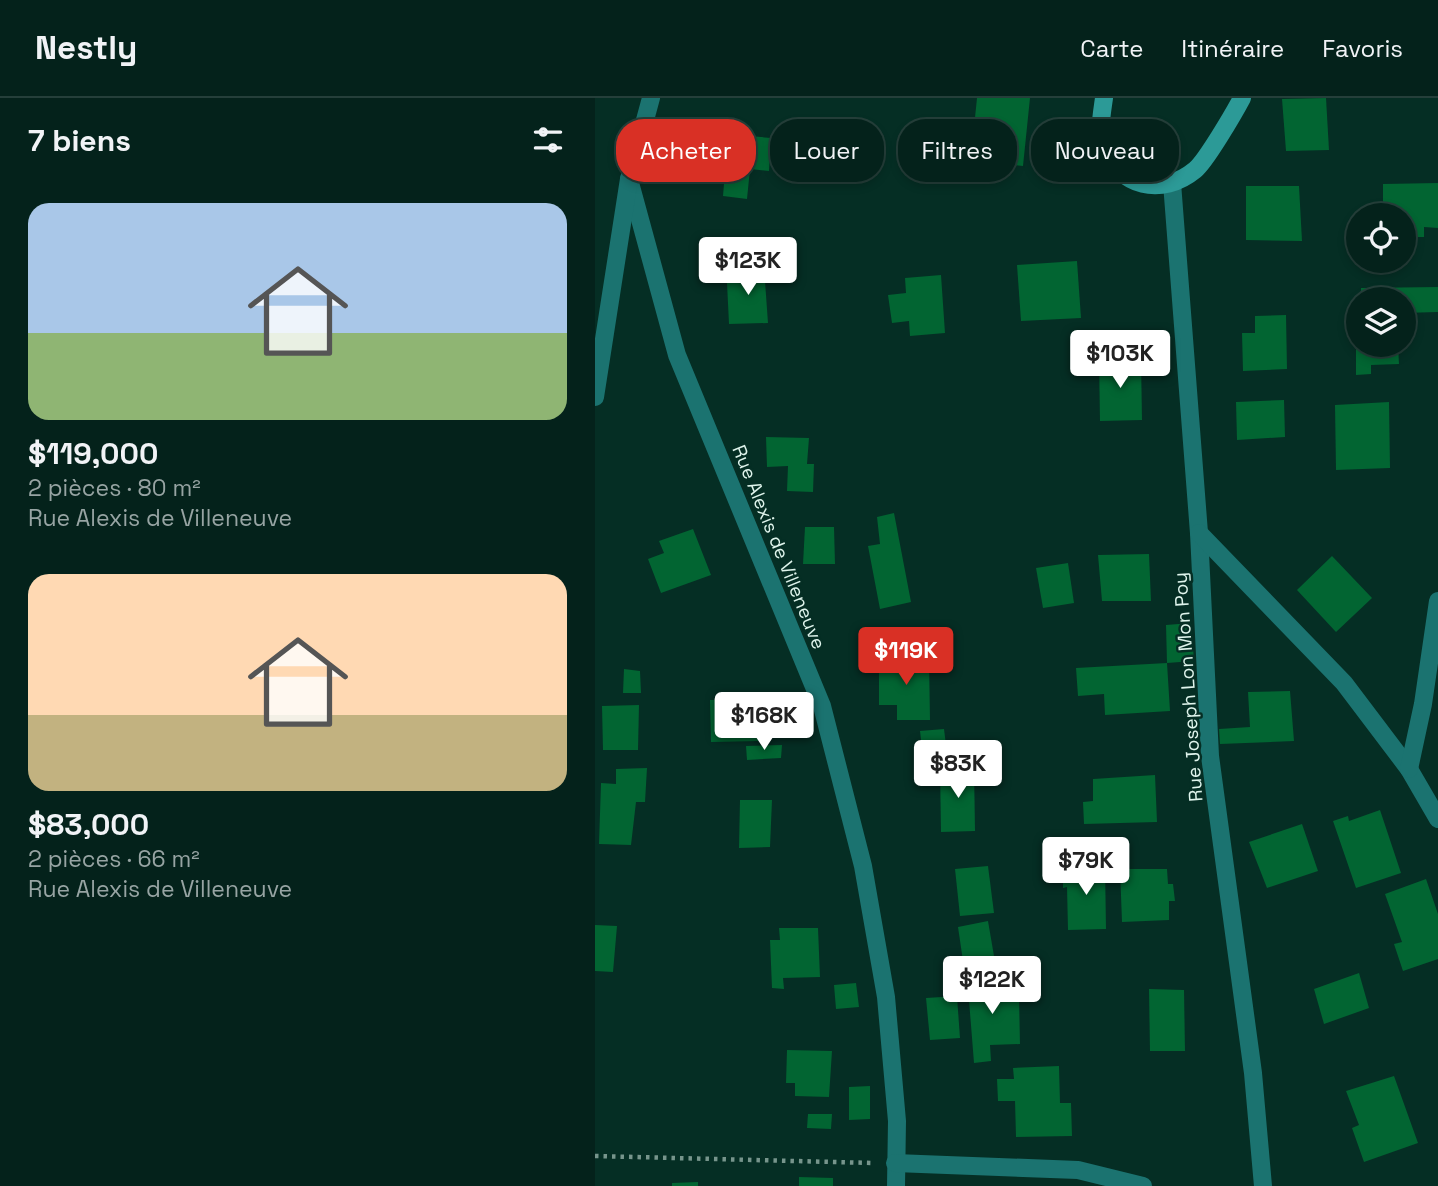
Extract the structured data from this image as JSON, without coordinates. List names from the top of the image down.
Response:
{
  "streets": {
    "street": ["Rue Alexis de Villeneuve", "Rue Joseph Lon Mon Poy"]
  },
  "page": {
    "header": "Nestly",
    "nav": ["Carte", "Itinéraire", "Favoris"],
    "heading": "7 biens",
    "chip": [
      "Acheter",
      "Louer",
      "Filtres",
      "Nouveau"
    ],
    "list": [
      {
        "name": "$119,000",
        "note": "2 pièces · 80 m² · Rue Alexis de Villeneuve"
      },
      {
        "name": "$83,000",
        "note": "2 pièces · 66 m² · Rue Alexis de Villeneuve"
      }
    ],
    "price": [
      "$123K",
      "$103K",
      "$119K",
      "$168K",
      "$83K",
      "$79K",
      "$122K"
    ]
  }
}
